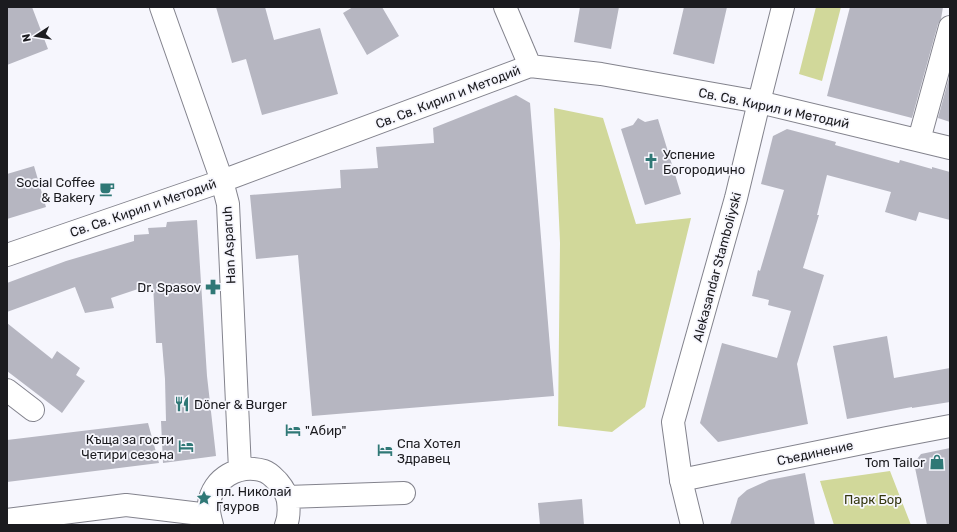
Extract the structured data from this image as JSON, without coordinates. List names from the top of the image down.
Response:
{
  "streets": {
    "street": [
      "Св. Св. Кирил и Методий",
      "Han Asparuh",
      "Alekasandar Stamboliyski",
      "Съединение"
    ]
  },
  "crossings": [
    ["Св. Св. Кирил и Методий", "Han Asparuh"],
    ["Св. Св. Кирил и Методий", "Alekasandar Stamboliyski"],
    ["Alekasandar Stamboliyski", "Съединение"]
  ],
  "parks": ["Парк Бор"],
  "places": {
    "church": ["Успение Богородично"],
    "cafe": ["Social Coffee & Bakery"],
    "pharmacy": ["Dr. Spasov"],
    "restaurant": ["Döner & Burger"],
    "hotel": ["\"Абир\"", "Къща за гости Четири сезона", "Спа Хотел Здравец"],
    "shop": ["Tom Tailor"],
    "place": ["пл. Николай Гяуров"]
  },
  "north": "left"
}
